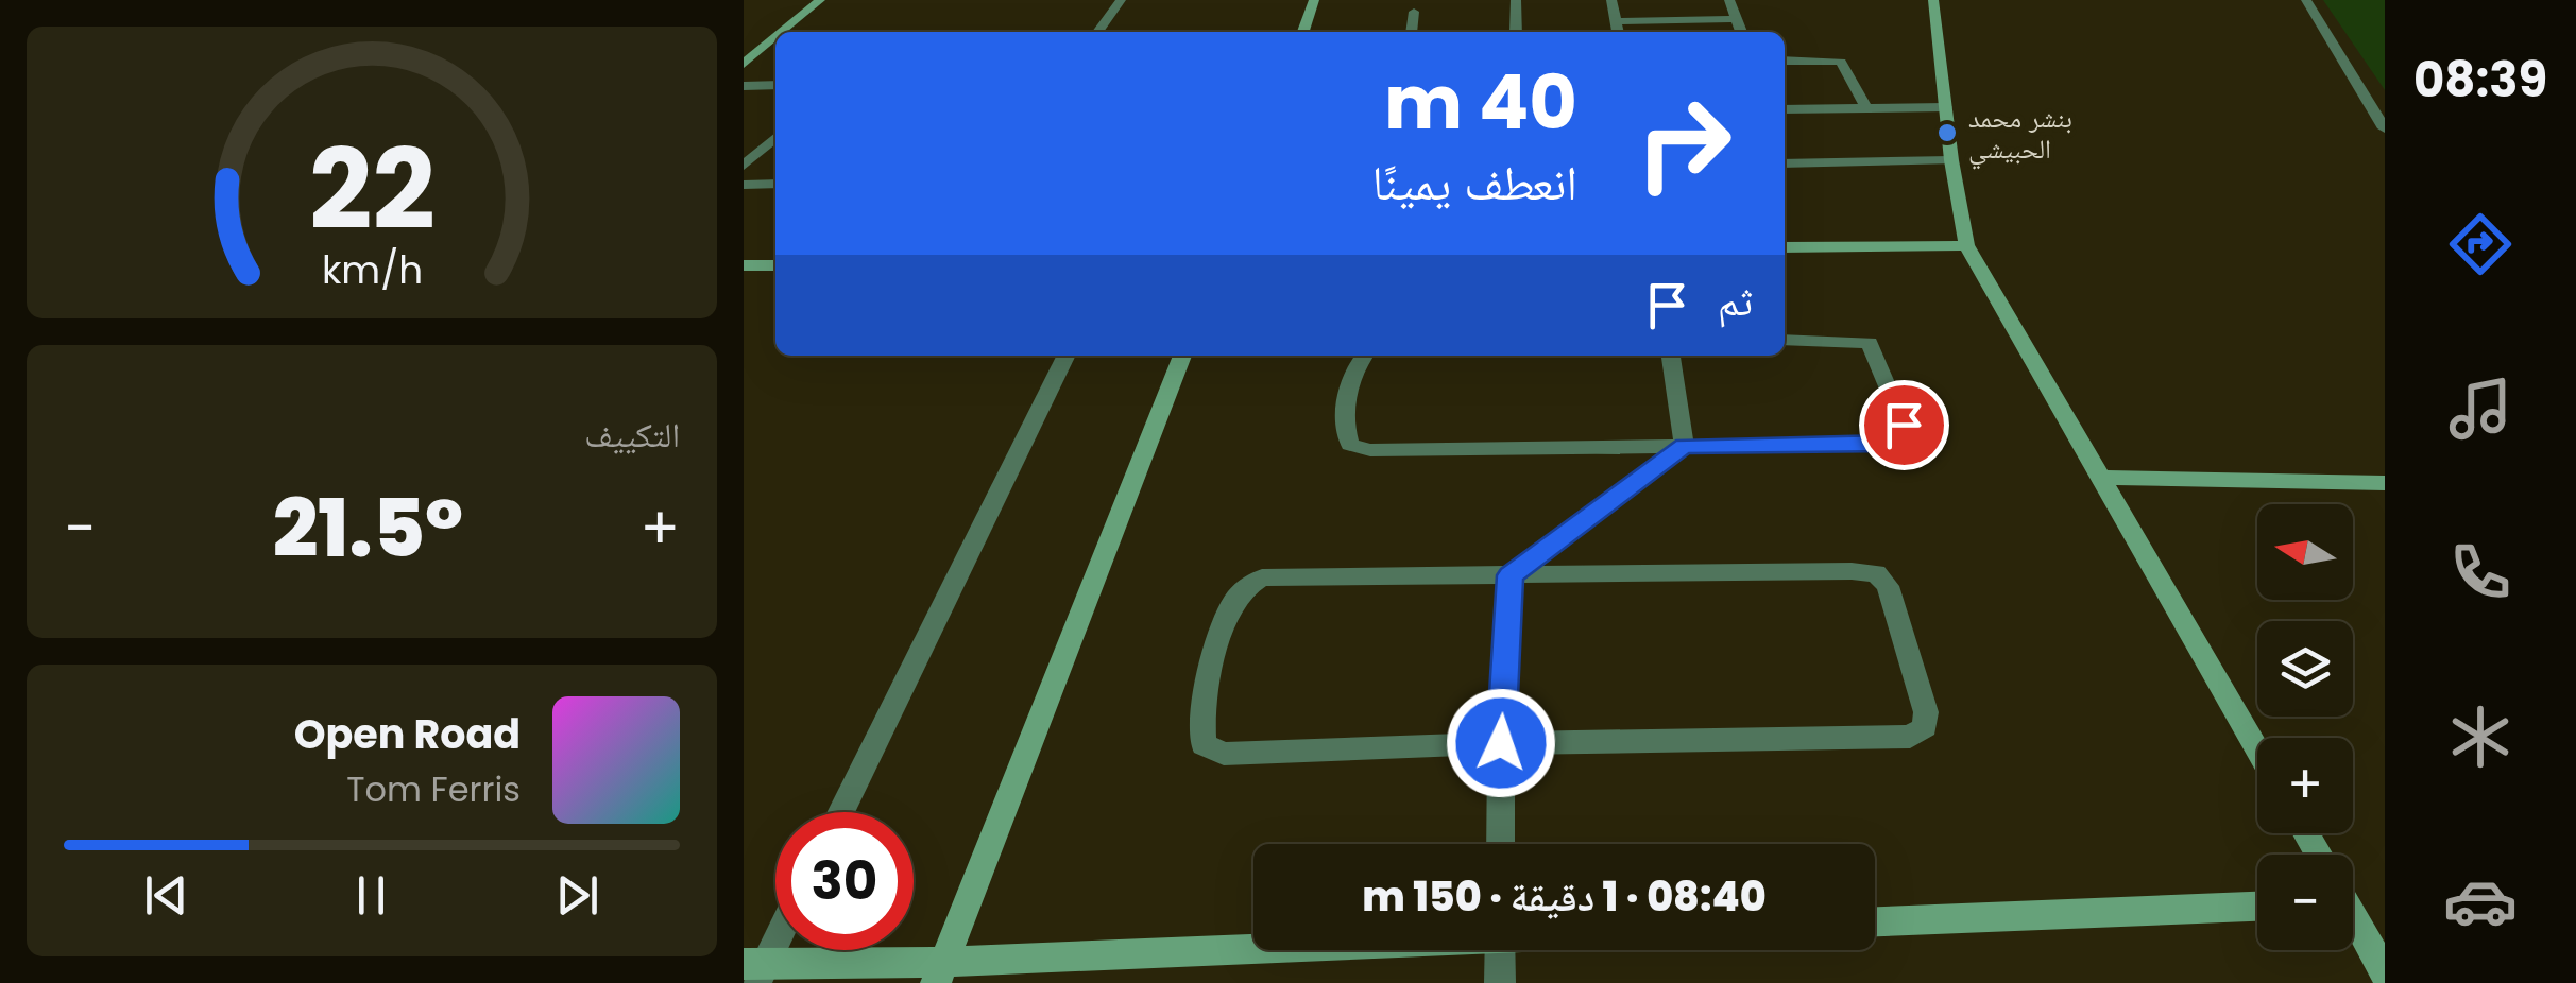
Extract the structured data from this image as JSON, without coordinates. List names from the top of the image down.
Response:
{
  "places": ["بنشر محمد الحبيشي"],
  "north": "left",
  "page": {
    "tabs": "08:39",
    "turn": ["40 m", "انعطف يمينًا"],
    "then": "ثم",
    "tile": "التكييف",
    "heat": ["−", "21.5°", "+"],
    "map_buttons": ["+", "−"],
    "song": ["Open Road", "Tom Ferris"],
    "limit": "30",
    "trip": "08:40 · 1 دقيقة · 150 m",
    "gauge": ["22", "km/h"]
  }
}
